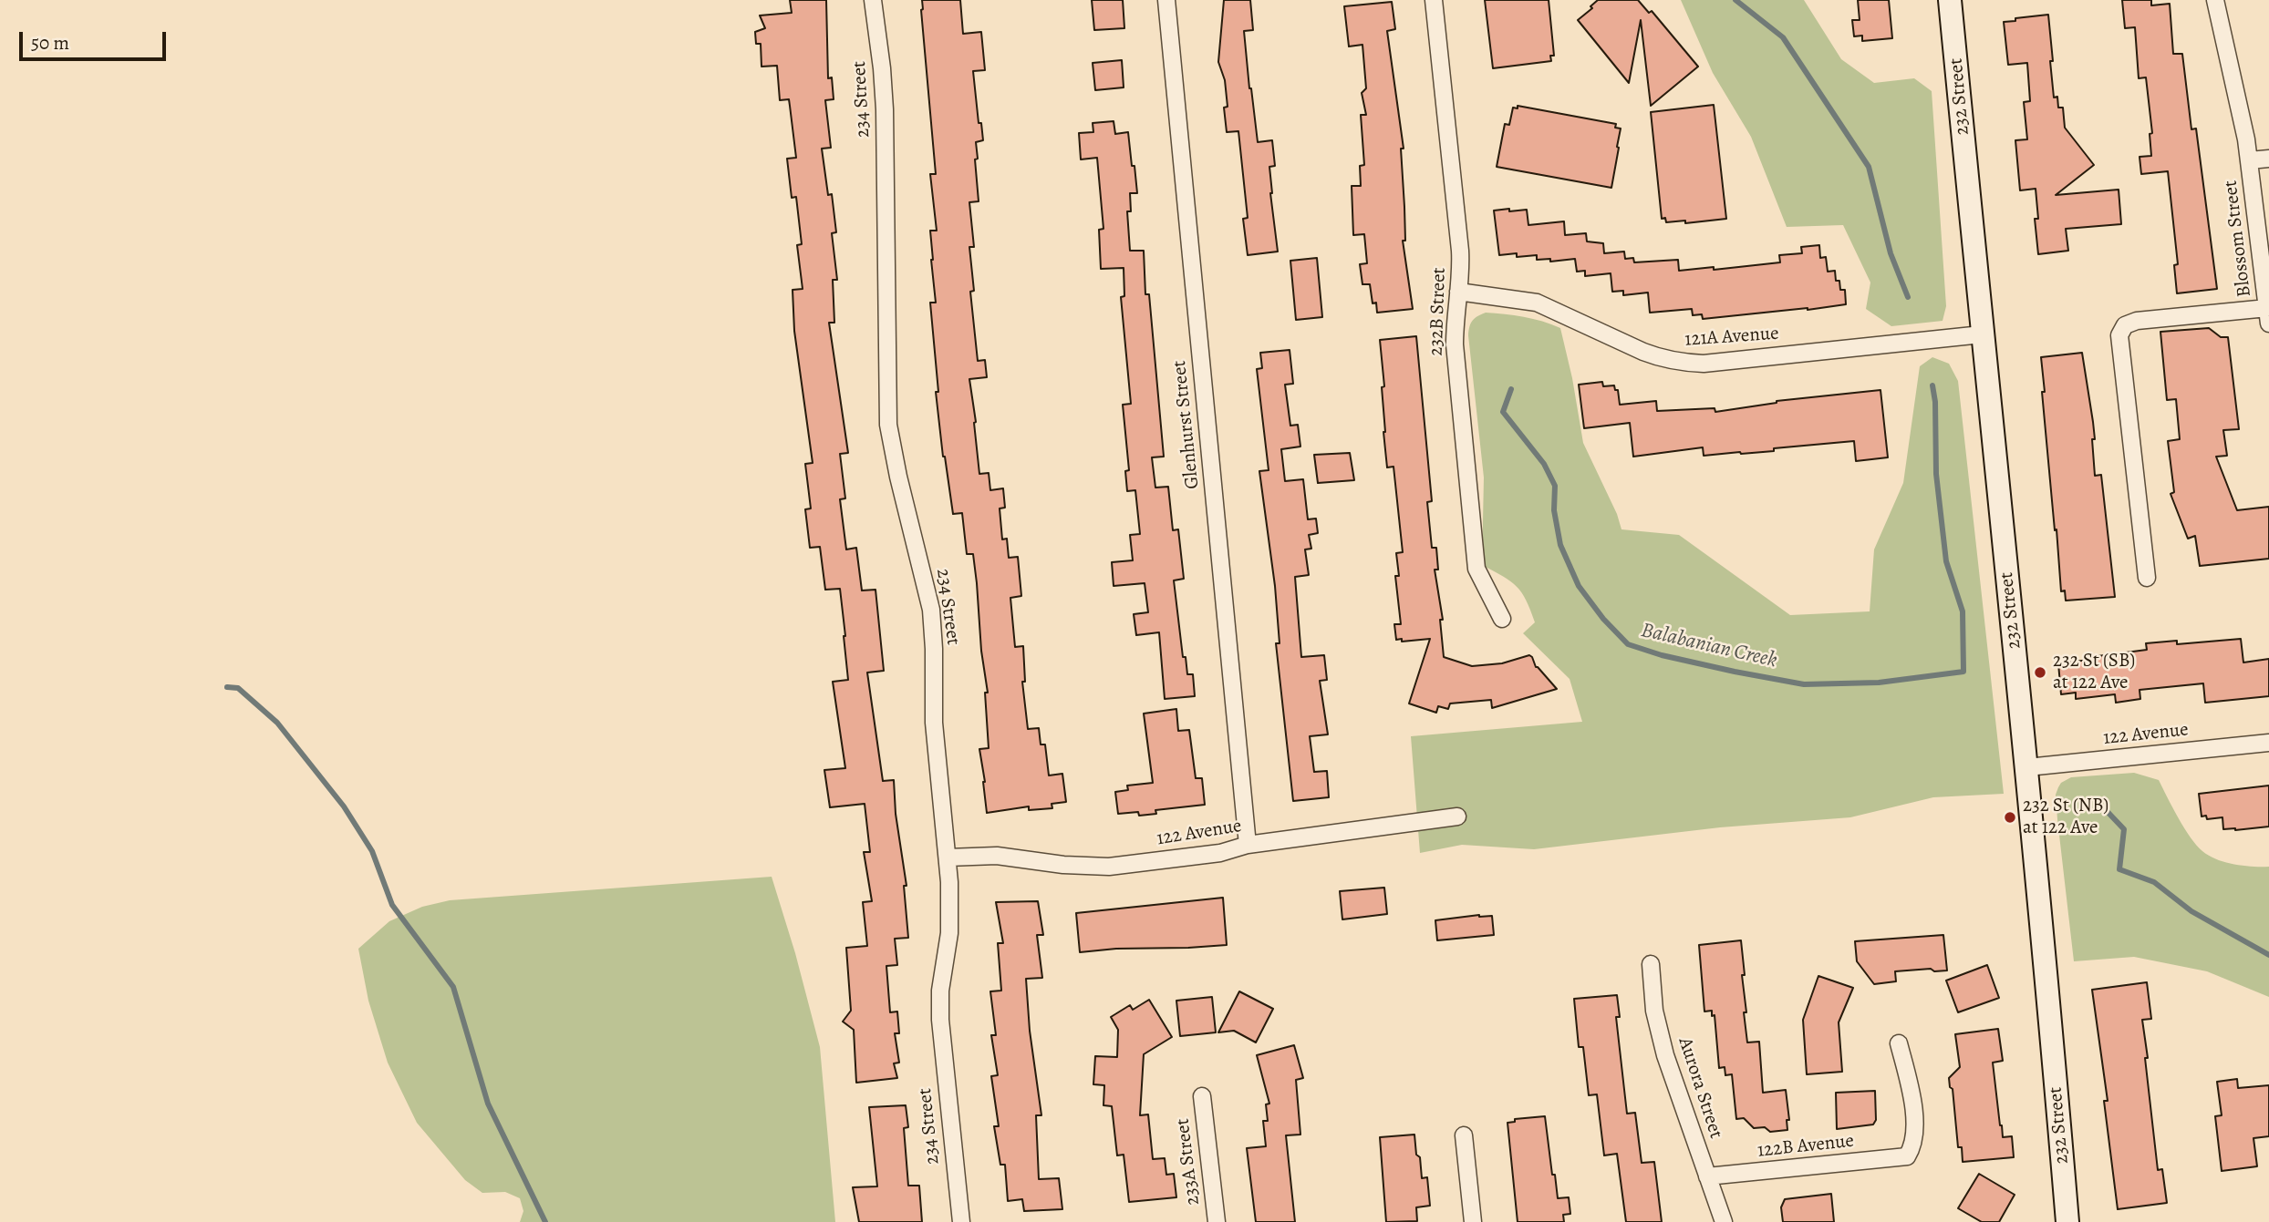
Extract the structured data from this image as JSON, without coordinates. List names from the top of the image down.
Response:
{
  "streets": {
    "main road": ["232 Street"],
    "street": [
      "234 Street",
      "Blossom Street",
      "232B Street",
      "121A Avenue",
      "Glenhurst Street",
      "122 Avenue",
      "Aurora Street",
      "122B Avenue",
      "233A Street"
    ]
  },
  "crossings": [
    ["232 Street", "121A Avenue"],
    ["232 Street", "122 Avenue"],
    ["234 Street", "122 Avenue"],
    ["232B Street", "121A Avenue"],
    ["Glenhurst Street", "122 Avenue"],
    ["Aurora Street", "122B Avenue"]
  ],
  "water": ["Balabanian Creek"],
  "places": ["232 St (SB) at 122 Ave", "232 St (NB) at 122 Ave"],
  "scale_bar": "50 m"
}
